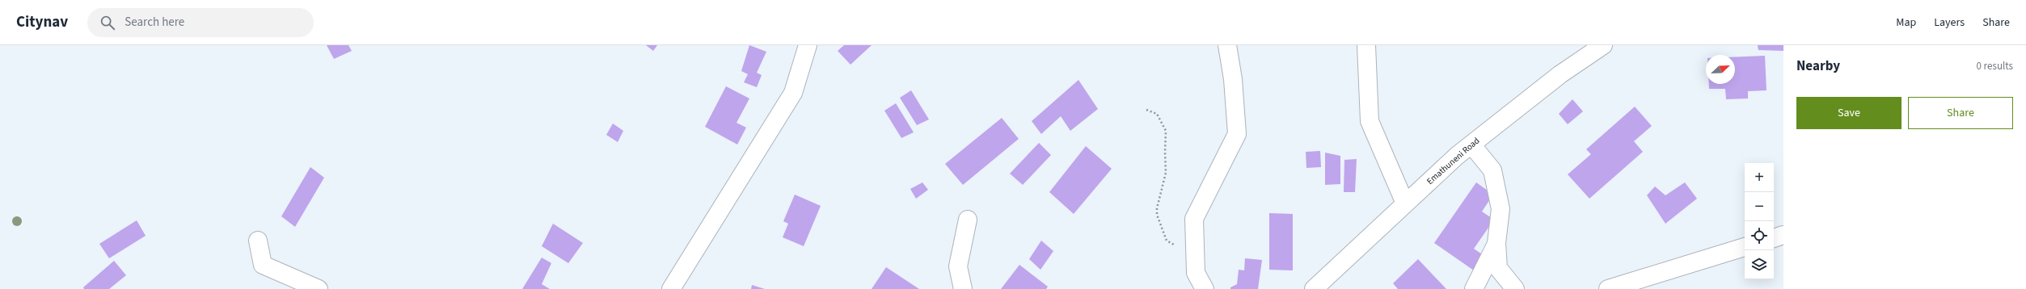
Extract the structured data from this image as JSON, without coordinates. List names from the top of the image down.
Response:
{
  "streets": {
    "street": ["Emathuneni Road"]
  },
  "north": "top right",
  "page": {
    "header": "Citynav",
    "search": "Search here",
    "nav": ["Map", "Layers", "Share"],
    "heading": ["Nearby", "0 results"],
    "buttons": ["Save", "Share"],
    "map_buttons": ["+", "−"]
  }
}
